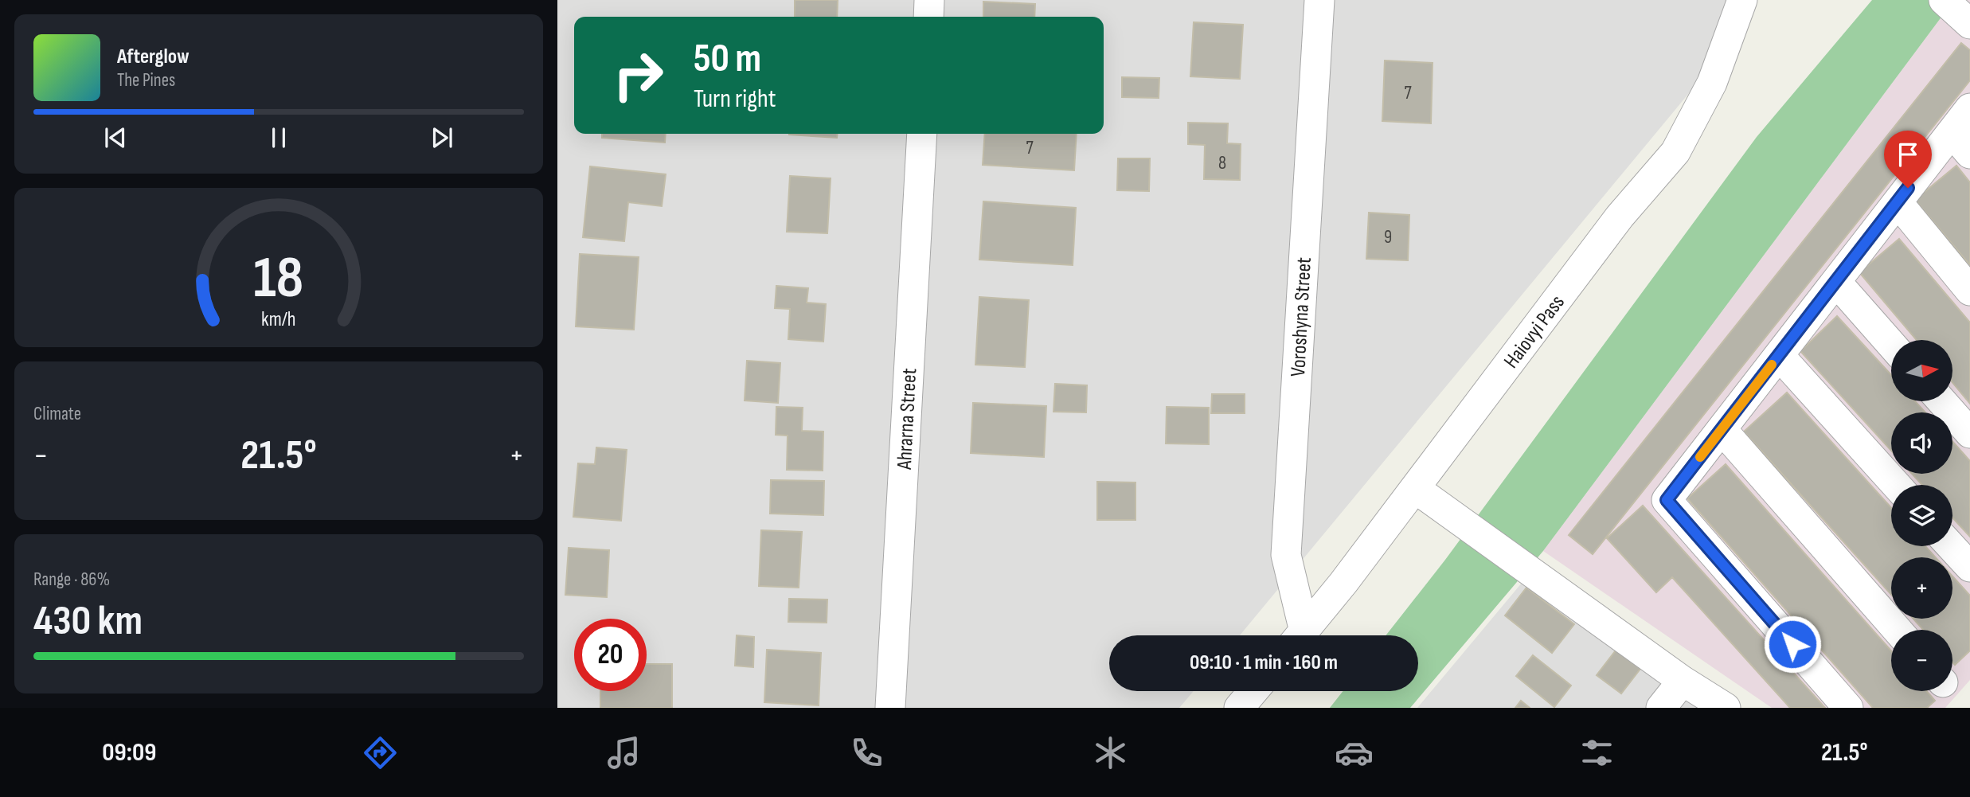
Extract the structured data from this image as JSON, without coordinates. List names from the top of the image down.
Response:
{
  "streets": {
    "street": ["Voroshyna Street", "Haiovyi Pass", "Ahrarna Street"]
  },
  "house_numbers": [
    "7",
    "7",
    "8",
    "9"
  ],
  "north": "right",
  "page": {
    "turn": ["50 m", "Turn right"],
    "song": ["Afterglow", "The Pines"],
    "map_buttons": ["+", "−"],
    "tile": [
      "Climate",
      ["Range · 86%", "430 km"]
    ],
    "heat": ["−", "21.5°", "+"],
    "limit": "20",
    "trip": "09:10 · 1 min · 160 m",
    "tabs": ["09:09", "21.5°"],
    "gauge": ["18", "km/h"]
  }
}
